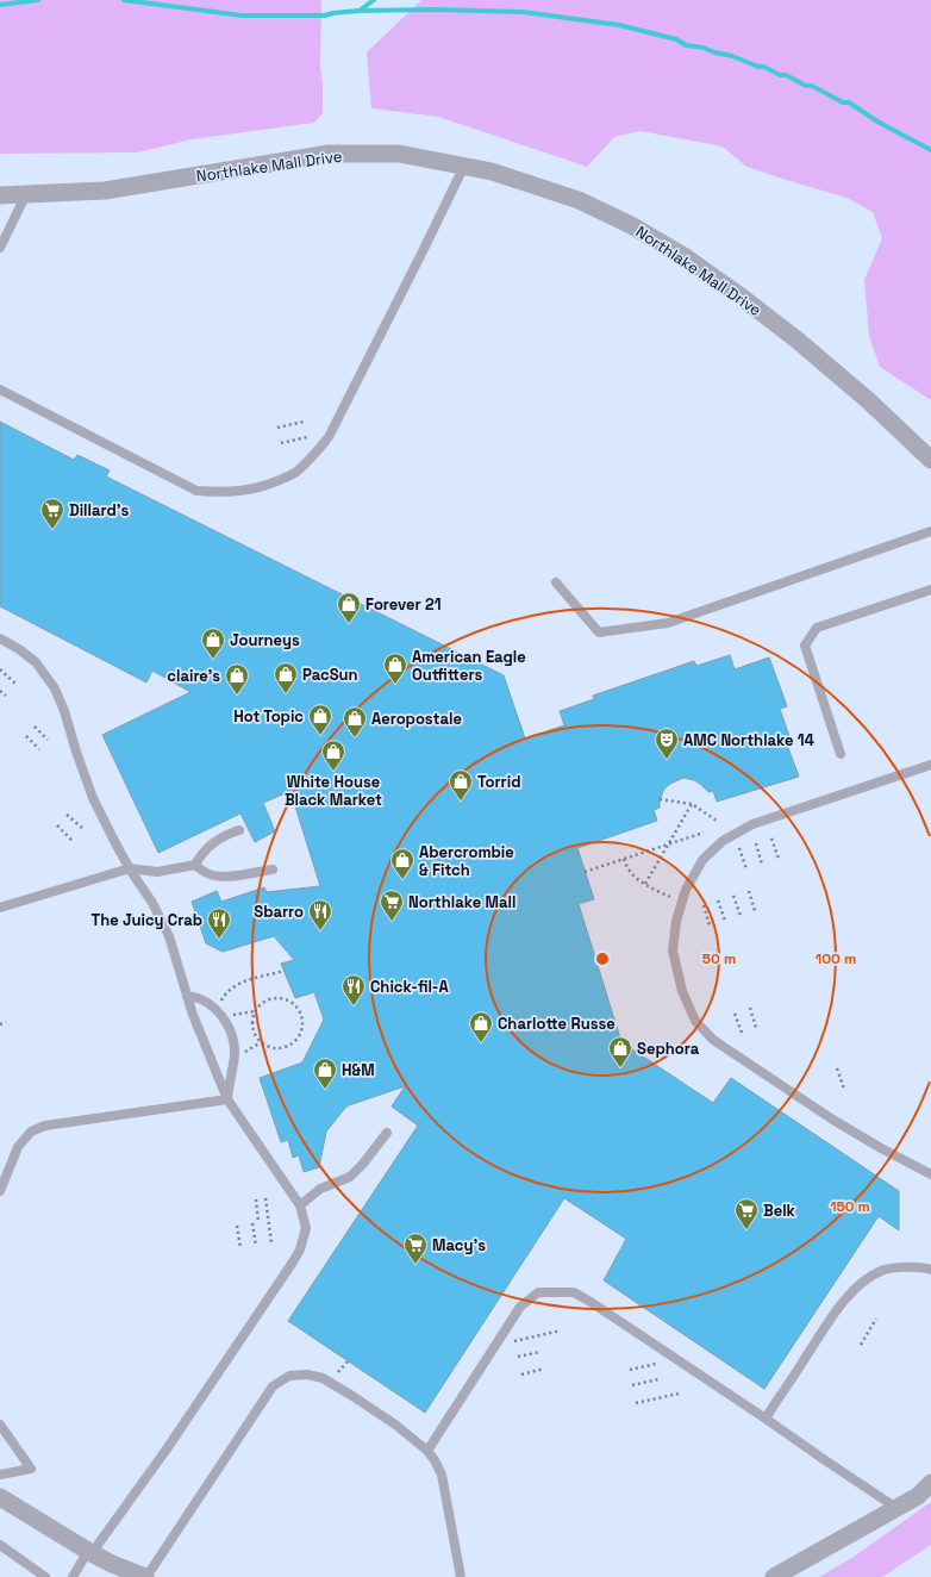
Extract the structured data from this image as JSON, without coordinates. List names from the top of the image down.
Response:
{
  "streets": {
    "street": ["Northlake Mall Drive"]
  },
  "places": {
    "supermarket": [
      "Dillard's",
      "Northlake Mall",
      "Belk",
      "Macy's"
    ],
    "shop": [
      "Forever 21",
      "Journeys",
      "American Eagle Outfitters",
      "PacSun",
      "claire's",
      "Hot Topic",
      "Aeropostale",
      "White House Black Market",
      "Torrid",
      "Abercrombie & Fitch",
      "Charlotte Russe",
      "Sephora",
      "H&M"
    ],
    "theatre": ["AMC Northlake 14"],
    "restaurant": ["Sbarro", "The Juicy Crab", "Chick-fil-A"]
  },
  "rings": ["50 m", "100 m", "150 m"]
}
